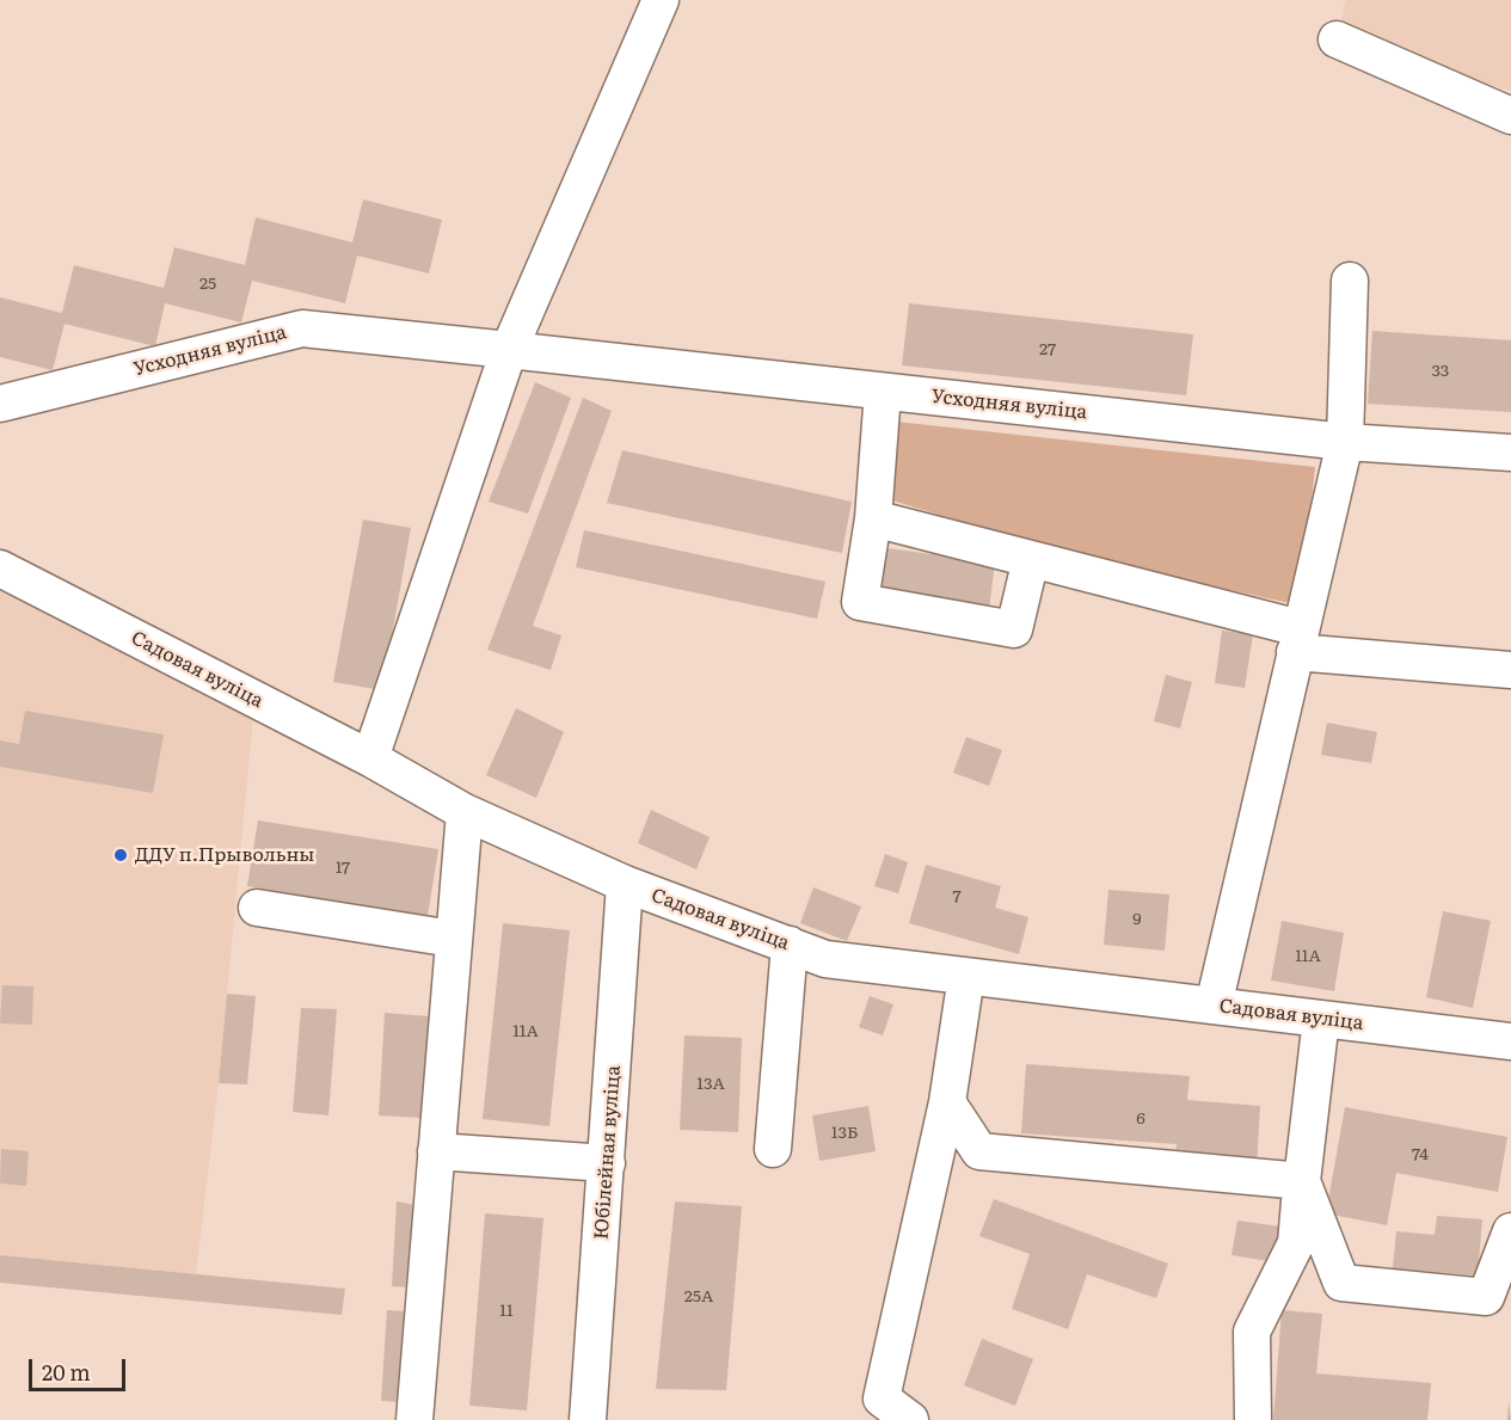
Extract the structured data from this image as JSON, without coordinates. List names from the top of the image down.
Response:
{
  "streets": {
    "street": ["Усходняя вуліца", "Садовая вуліца", "Юбілейная вуліца"]
  },
  "crossings": [
    ["Садовая вуліца", "Юбілейная вуліца"]
  ],
  "places": ["ДДУ п.Прывольны"],
  "house_numbers": [
    "25",
    "27",
    "33",
    "17",
    "7",
    "9",
    "11А",
    "11А",
    "13А",
    "6",
    "13Б",
    "74",
    "25А",
    "11"
  ],
  "scale_bar": "20 m"
}
